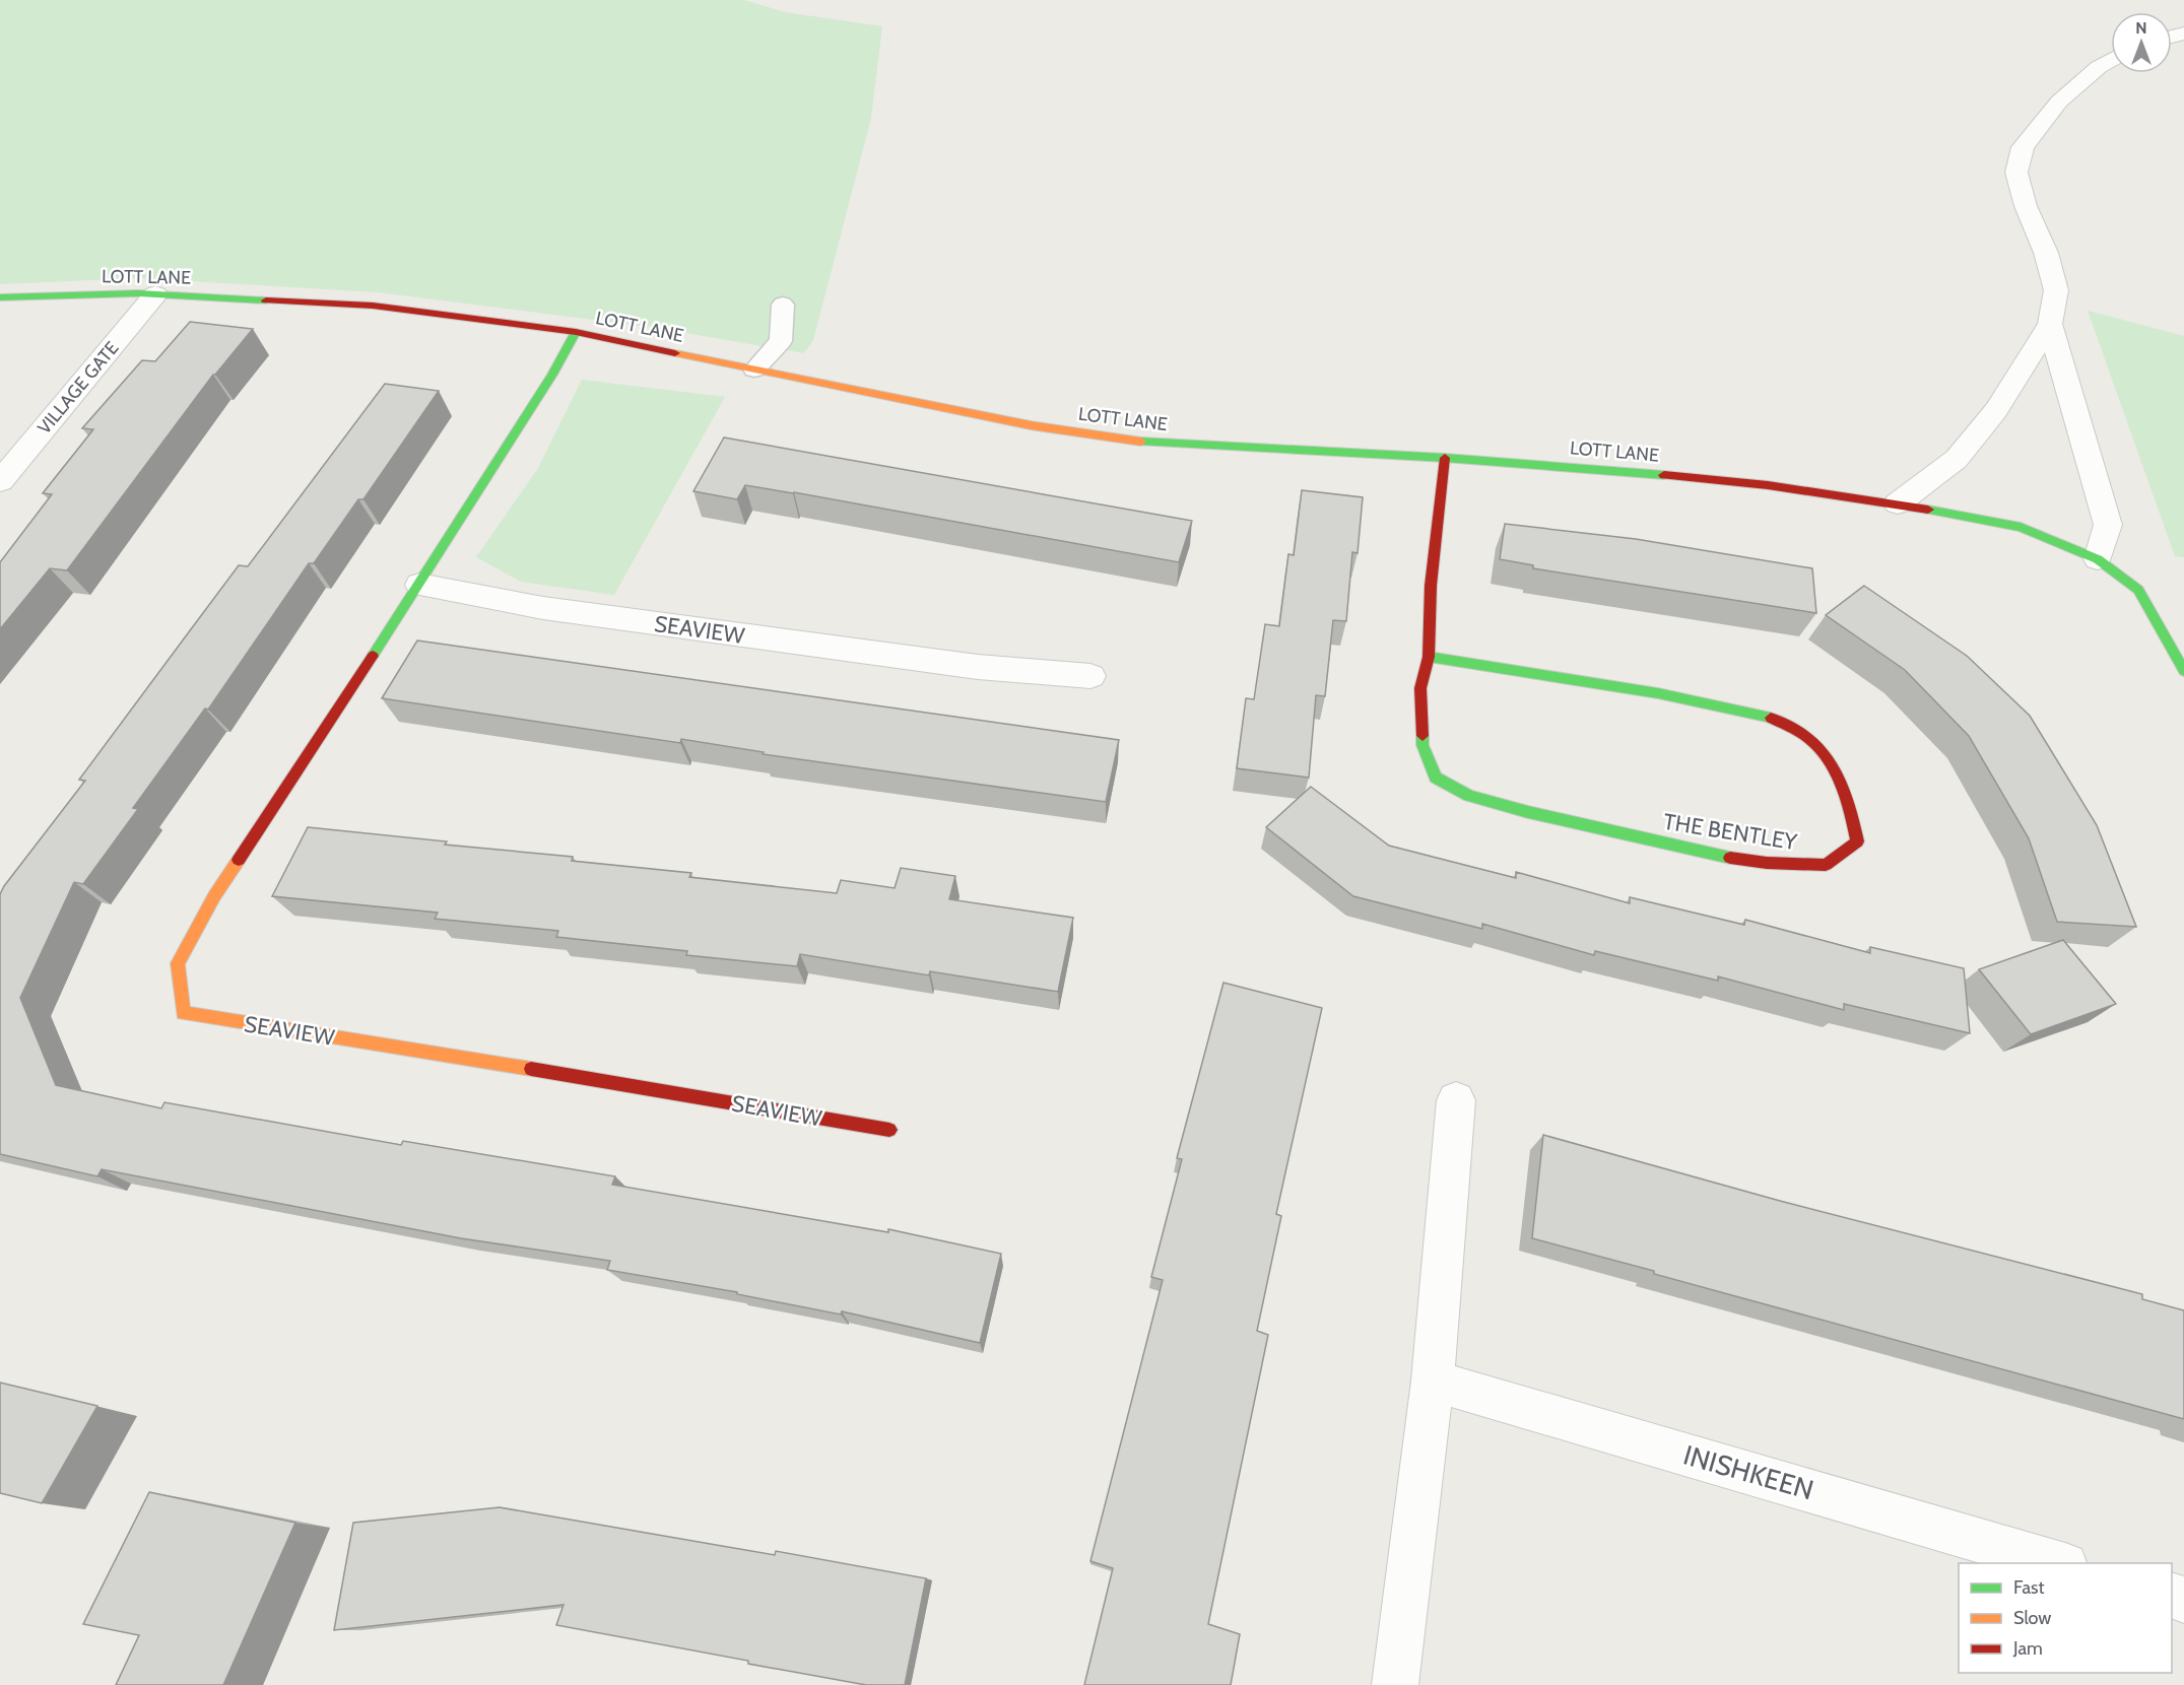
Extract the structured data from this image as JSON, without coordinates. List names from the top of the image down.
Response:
{
  "streets": {
    "street": [
      "LOTT LANE",
      "VILLAGE GATE",
      "SEAVIEW",
      "THE BENTLEY",
      "INISHKEEN"
    ]
  },
  "crossings": [
    ["LOTT LANE", "VILLAGE GATE"],
    ["LOTT LANE", "SEAVIEW"],
    ["LOTT LANE", "THE BENTLEY"]
  ],
  "legend": ["Fast", "Slow", "Jam"],
  "north": "top"
}
